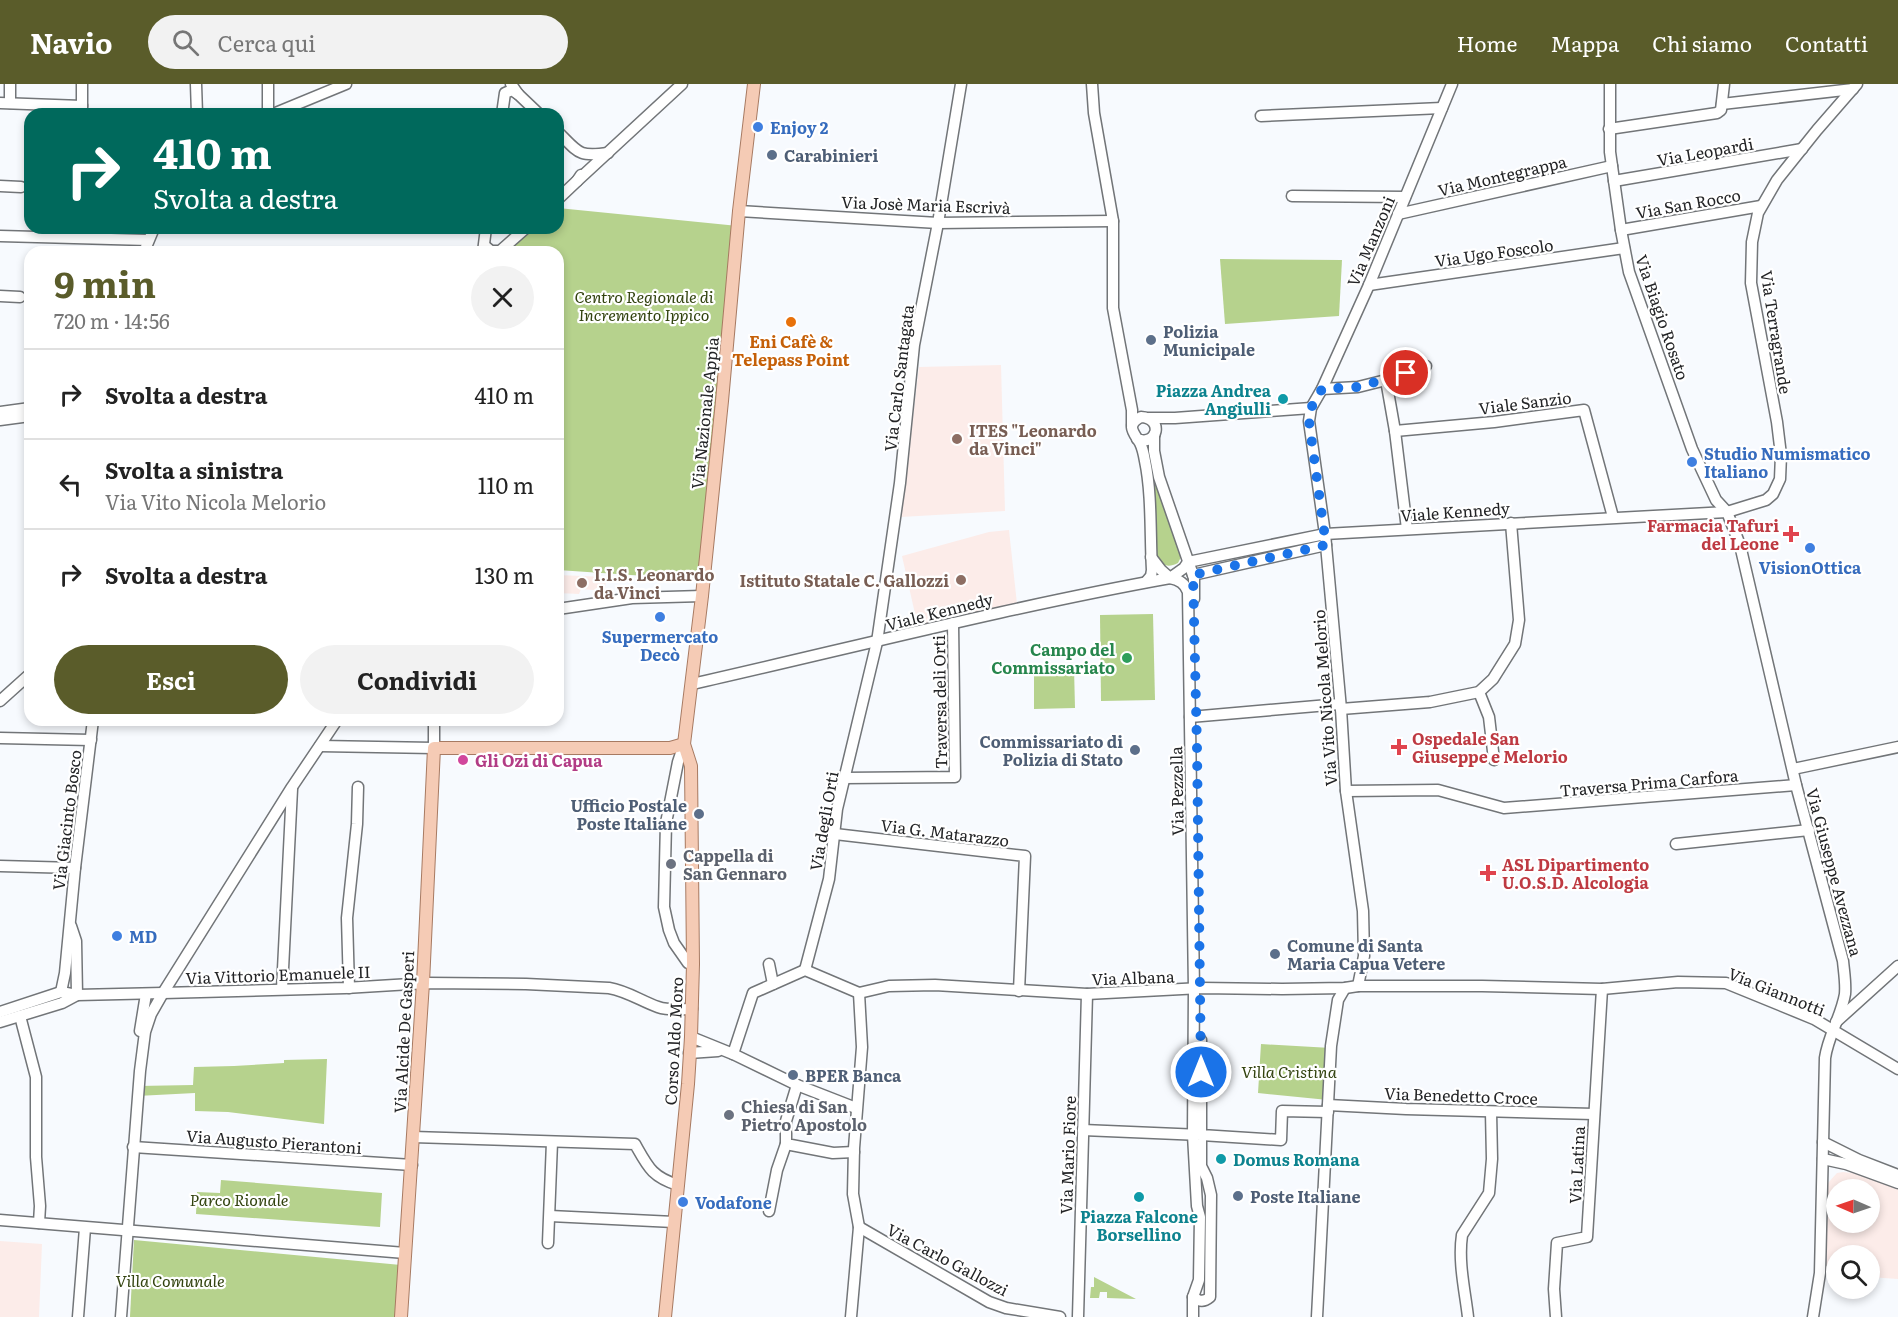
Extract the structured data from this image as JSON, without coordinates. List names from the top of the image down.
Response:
{
  "streets": {
    "main road": ["Via Nazionale Appia", "Via Alcide De Gasperi", "Corso Aldo Moro"],
    "street": [
      "Via Leopardi",
      "Via Montegrappa",
      "Via San Rocco",
      "Via Josè Maria Escrivà",
      "Via Manzoni",
      "Via Ugo Foscolo",
      "Via Biagio Rosato",
      "Via Terragrande",
      "Via Carlo Santagata",
      "Viale Sanzio",
      "Viale Kennedy",
      "Via Vito Nicola Melorio",
      "Traversa deli Orti",
      "Traversa Prima Carfora",
      "Via Pezzella",
      "Via Giacinto Bosco",
      "Via degli Orti",
      "Via G. Matarazzo",
      "Via Giuseppe Avezzana",
      "Via Vittorio Emanuele II",
      "Via Albana",
      "Via Giannotti",
      "Via Benedetto Croce",
      "Via Augusto Pierantoni",
      "Via Mario Fiore",
      "Via Latina",
      "Via Carlo Gallozzi"
    ]
  },
  "crossings": [
    ["Via Leopardi", "Via Biagio Rosato"],
    ["Via Leopardi", "Via Terragrande"],
    ["Via Montegrappa", "Via Manzoni"],
    ["Via Montegrappa", "Via Biagio Rosato"],
    ["Via San Rocco", "Via Biagio Rosato"],
    ["Via San Rocco", "Via Terragrande"],
    ["Via Josè Maria Escrivà", "Via Carlo Santagata"],
    ["Via Josè Maria Escrivà", "Via Nazionale Appia"],
    ["Via Manzoni", "Via Ugo Foscolo"],
    ["Via Manzoni", "Via Vito Nicola Melorio"],
    ["Via Ugo Foscolo", "Via Biagio Rosato"],
    ["Via Biagio Rosato", "Via Terragrande"],
    ["Via Biagio Rosato", "Viale Kennedy"],
    ["Via Biagio Rosato", "Via Giuseppe Avezzana"],
    ["Via Terragrande", "Viale Kennedy"],
    ["Via Terragrande", "Via Giuseppe Avezzana"],
    ["Via Carlo Santagata", "Viale Kennedy"],
    ["Via Carlo Santagata", "Via degli Orti"],
    ["Viale Sanzio", "Viale Kennedy"],
    ["Via Nazionale Appia", "Viale Kennedy"],
    ["Via Nazionale Appia", "Corso Aldo Moro"],
    ["Viale Kennedy", "Via Vito Nicola Melorio"],
    ["Viale Kennedy", "Traversa deli Orti"],
    ["Viale Kennedy", "Via Pezzella"],
    ["Viale Kennedy", "Via degli Orti"],
    ["Viale Kennedy", "Via Giuseppe Avezzana"],
    ["Via Vito Nicola Melorio", "Traversa Prima Carfora"],
    ["Via Vito Nicola Melorio", "Via Albana"],
    ["Traversa deli Orti", "Via degli Orti"],
    ["Traversa Prima Carfora", "Via Giuseppe Avezzana"],
    ["Via Pezzella", "Via Albana"],
    ["Via Pezzella", "Via Benedetto Croce"],
    ["Via Giacinto Bosco", "Via Vittorio Emanuele II"],
    ["Via degli Orti", "Via G. Matarazzo"],
    ["Via G. Matarazzo", "Via Albana"],
    ["Via Giuseppe Avezzana", "Via Giannotti"],
    ["Via Vittorio Emanuele II", "Via Alcide De Gasperi"],
    ["Via Vittorio Emanuele II", "Corso Aldo Moro"],
    ["Via Albana", "Via Giannotti"],
    ["Via Albana", "Via Mario Fiore"],
    ["Via Albana", "Via Latina"],
    ["Via Giannotti", "Via Latina"],
    ["Via Alcide De Gasperi", "Via Augusto Pierantoni"],
    ["Via Benedetto Croce", "Via Latina"]
  ],
  "parks": [
    "Centro Regionale di Incremento Ippico",
    "Villa Cristina",
    "Parco Rionale",
    "Villa Comunale"
  ],
  "places": {
    "other": [
      "Enjoy 2",
      "Carabinieri",
      "Eni Cafè & Telepass Point",
      "Polizia Municipale",
      "Piazza Andrea Angiulli",
      "ITES \"Leonardo da Vinci\"",
      "Studio Numismatico Italiano",
      "VisionOttica",
      "Istituto Statale C. Gallozzi",
      "I.I.S. Leonardo da Vinci",
      "Supermercato Decò",
      "Campo del Commissariato",
      "Commissariato di Polizia di Stato",
      "Gli Ozi di Capua",
      "Ufficio Postale Poste Italiane",
      "Cappella di San Gennaro",
      "MD",
      "Comune di Santa Maria Capua Vetere",
      "BPER Banca",
      "Chiesa di San Pietro Apostolo",
      "Domus Romana",
      "Poste Italiane",
      "Piazza Falcone Borsellino",
      "Vodafone"
    ],
    "health": ["Farmacia Tafuri del Leone", "Ospedale San Giuseppe e Melorio", "ASL Dipartimento U.O.S.D. Alcologia"]
  },
  "north": "left",
  "page": {
    "header": "Navio",
    "search": "Cerca qui",
    "nav": [
      "Home",
      "Mappa",
      "Chi siamo",
      "Contatti"
    ],
    "turn": ["410 m", "Svolta a destra"],
    "heading": ["9 min", "720 m · 14:56"],
    "list": [
      {
        "name": "Svolta a destra",
        "value": "410 m"
      },
      {
        "name": "Svolta a sinistra",
        "note": "Via Vito Nicola Melorio",
        "value": "110 m"
      },
      {
        "name": "Svolta a destra",
        "value": "130 m"
      }
    ],
    "buttons": ["Esci", "Condividi"]
  }
}
